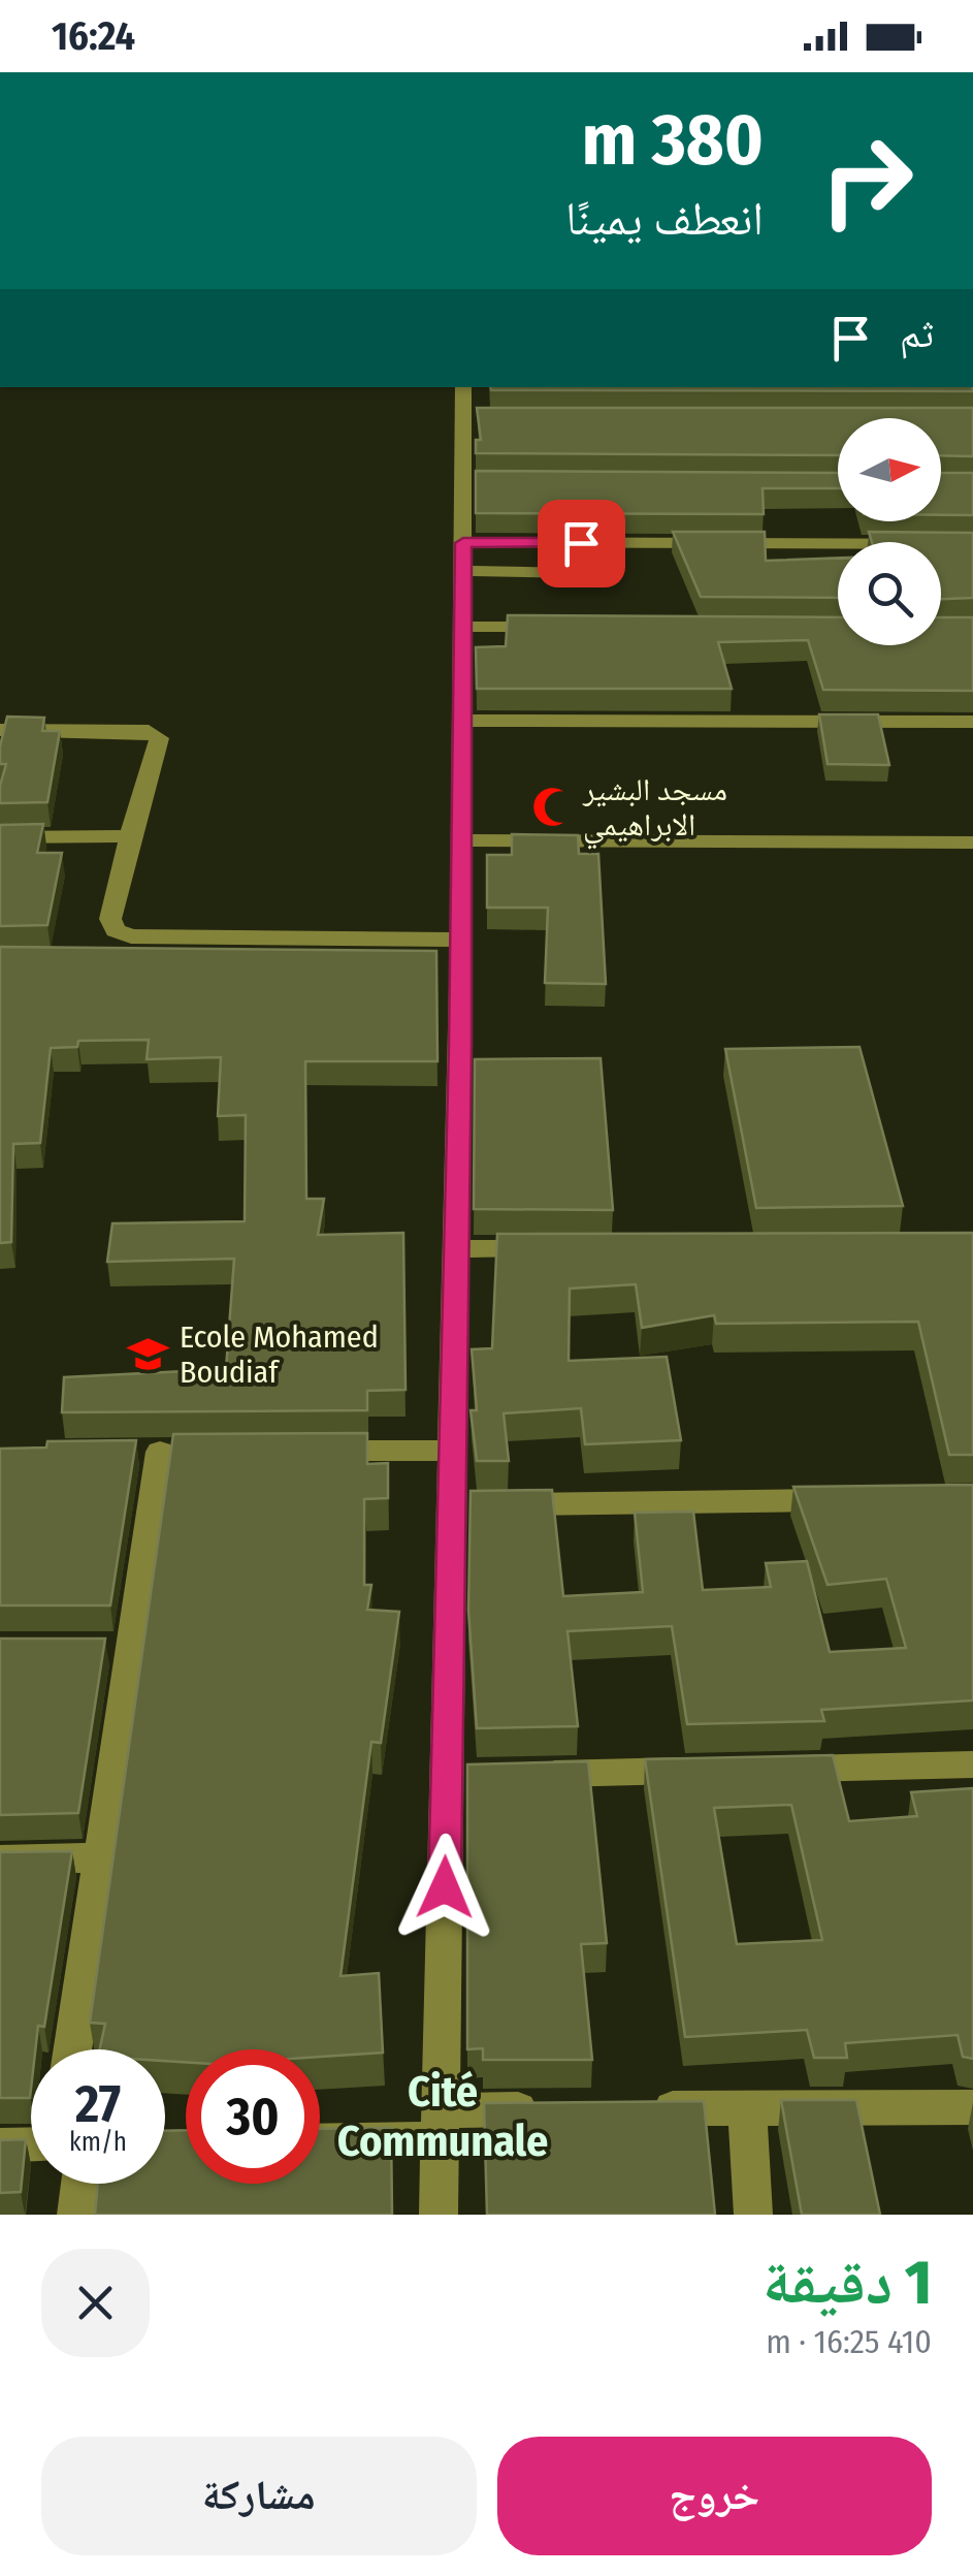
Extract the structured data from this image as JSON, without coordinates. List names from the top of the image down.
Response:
{
  "districts": ["Cité Communale"],
  "places": {
    "mosque": ["مسجد البشير الابراهيمي"],
    "school or university": ["Ecole Mohamed Boudiaf"]
  },
  "north": "right",
  "page": {
    "status": "16:24",
    "turn": ["380 m", "انعطف يمينًا"],
    "then": "ثم",
    "speed": "27 km/h",
    "limit": "30",
    "heading": ["1 دقيقة", "410 m · 16:25"],
    "buttons": ["خروج", "مشاركة"]
  }
}
